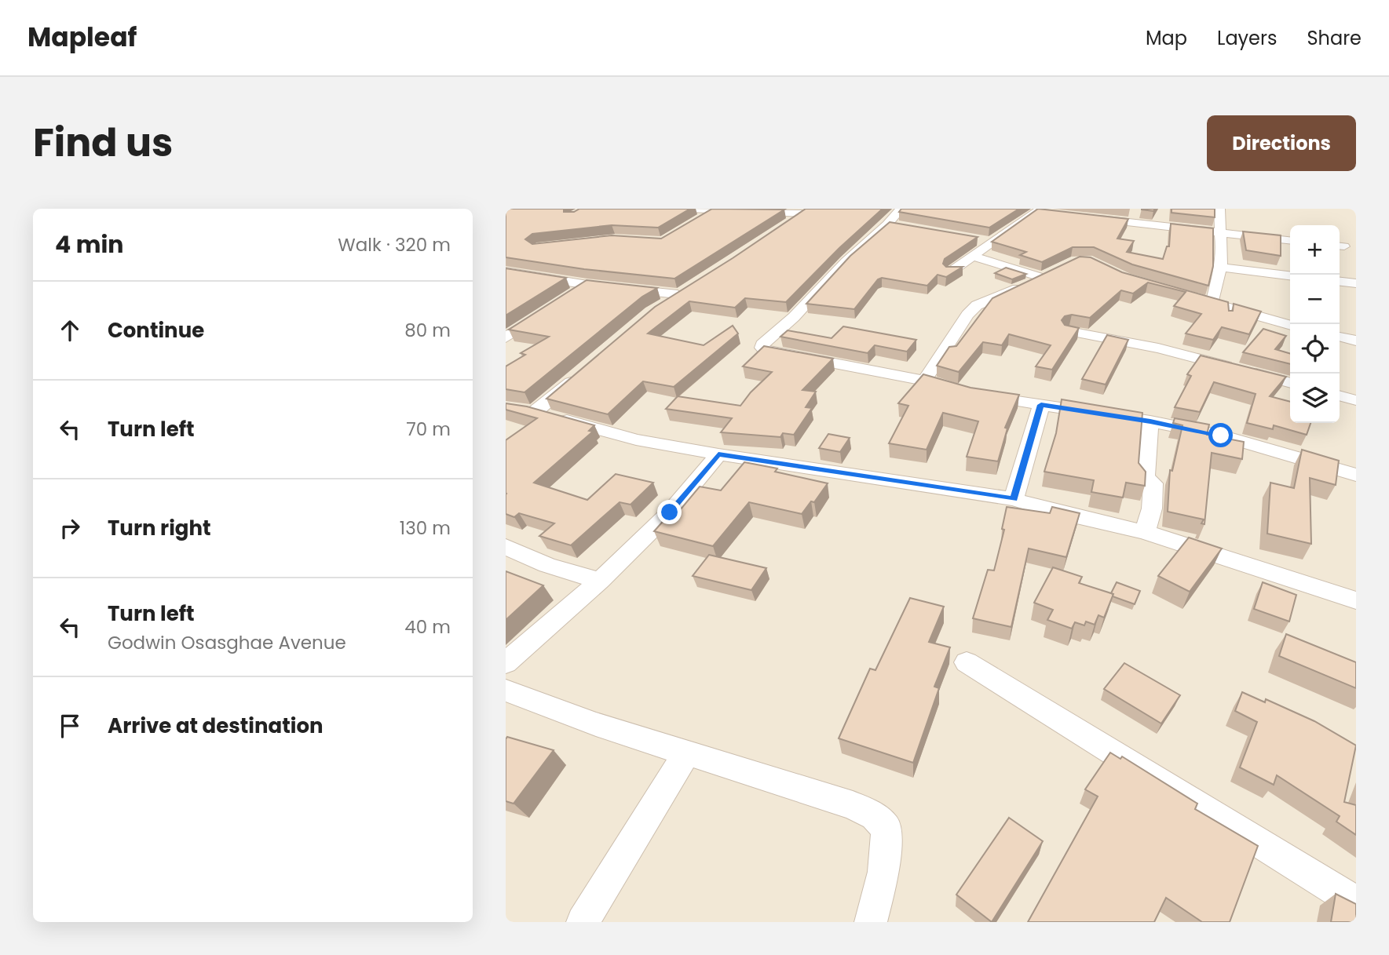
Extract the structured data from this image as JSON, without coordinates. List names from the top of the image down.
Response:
{
  "page": {
    "header": "Mapleaf",
    "nav": ["Map", "Layers", "Share"],
    "title": "Find us",
    "buttons": "Directions",
    "heading": ["4 min", "Walk · 320 m"],
    "map_buttons": ["+", "−"],
    "list": [
      ["Continue", "80 m"],
      ["Turn left", "70 m"],
      ["Turn right", "130 m"],
      ["Turn left", "Godwin Osasghae Avenue", "40 m"],
      "Arrive at destination"
    ]
  }
}
